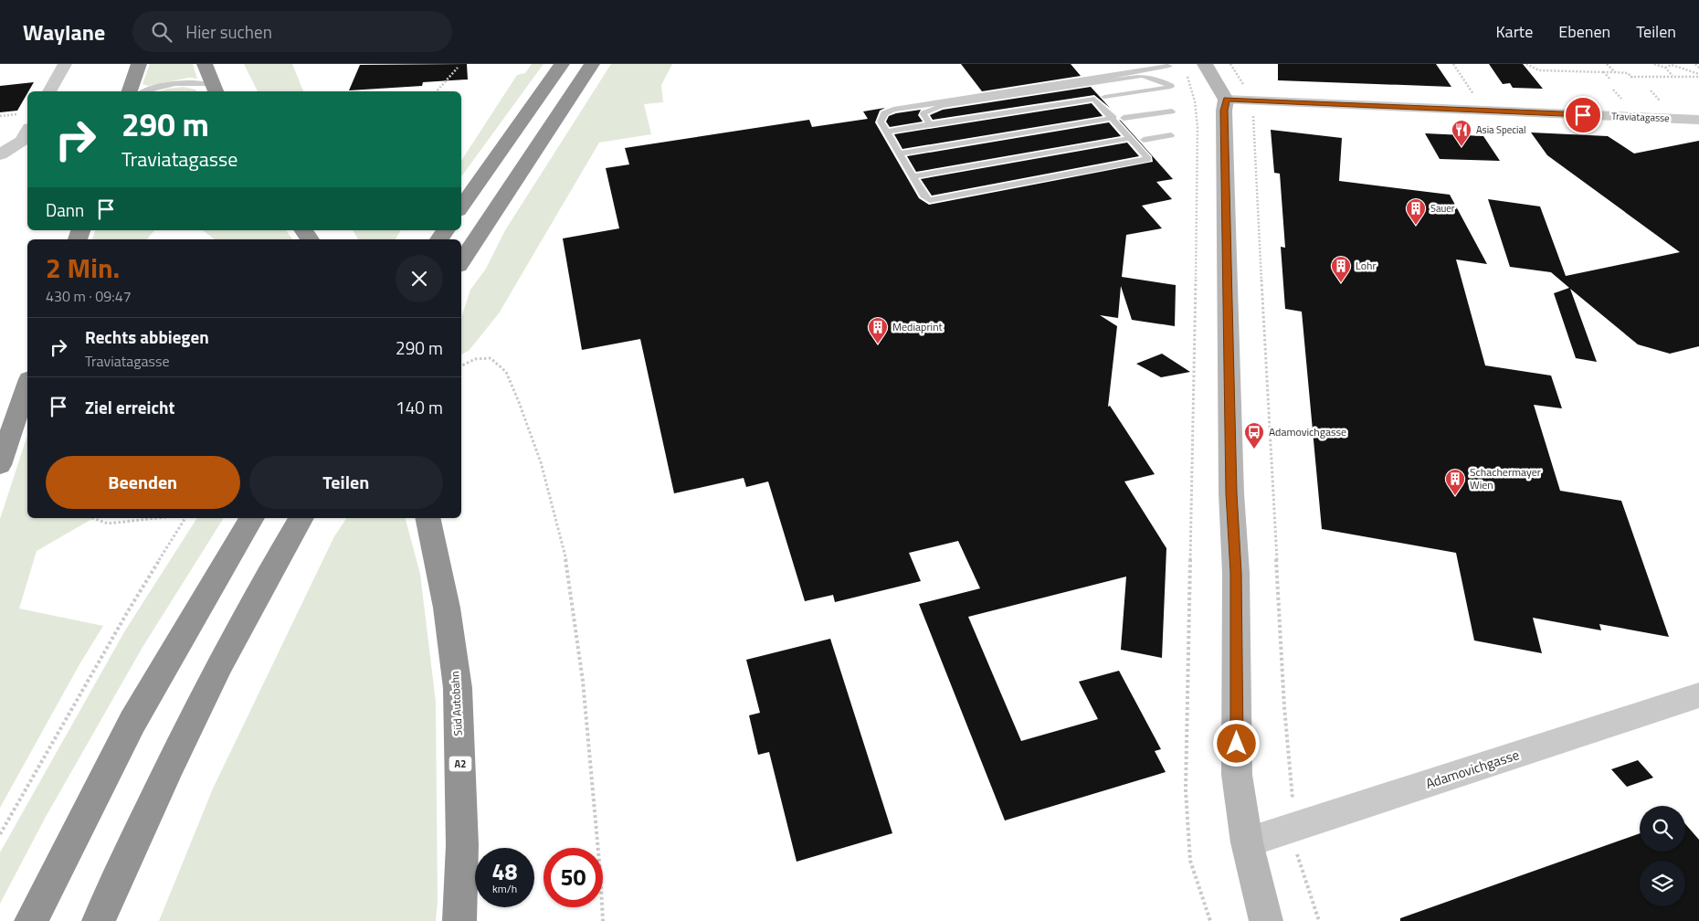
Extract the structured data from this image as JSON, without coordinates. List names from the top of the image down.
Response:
{
  "streets": {
    "highway": ["Süd Autobahn", "A2"],
    "street": ["Traviatagasse", "Adamovichgasse"]
  },
  "places": {
    "restaurant": ["Asia Special"],
    "building": [
      "Sauer",
      "Lohr",
      "Mediaprint",
      "Schachermayer Wien"
    ],
    "bus stop": ["Adamovichgasse"]
  },
  "page": {
    "header": "Waylane",
    "search": "Hier suchen",
    "nav": ["Karte", "Ebenen", "Teilen"],
    "turn": ["290 m", "Traviatagasse"],
    "then": "Dann",
    "heading": ["2 Min.", "430 m · 09:47"],
    "list": [
      {
        "name": "Rechts abbiegen",
        "note": "Traviatagasse",
        "value": "290 m"
      },
      {
        "name": "Ziel erreicht",
        "value": "140 m"
      }
    ],
    "buttons": ["Beenden", "Teilen"],
    "speed": "48 km/h",
    "limit": "50"
  }
}
